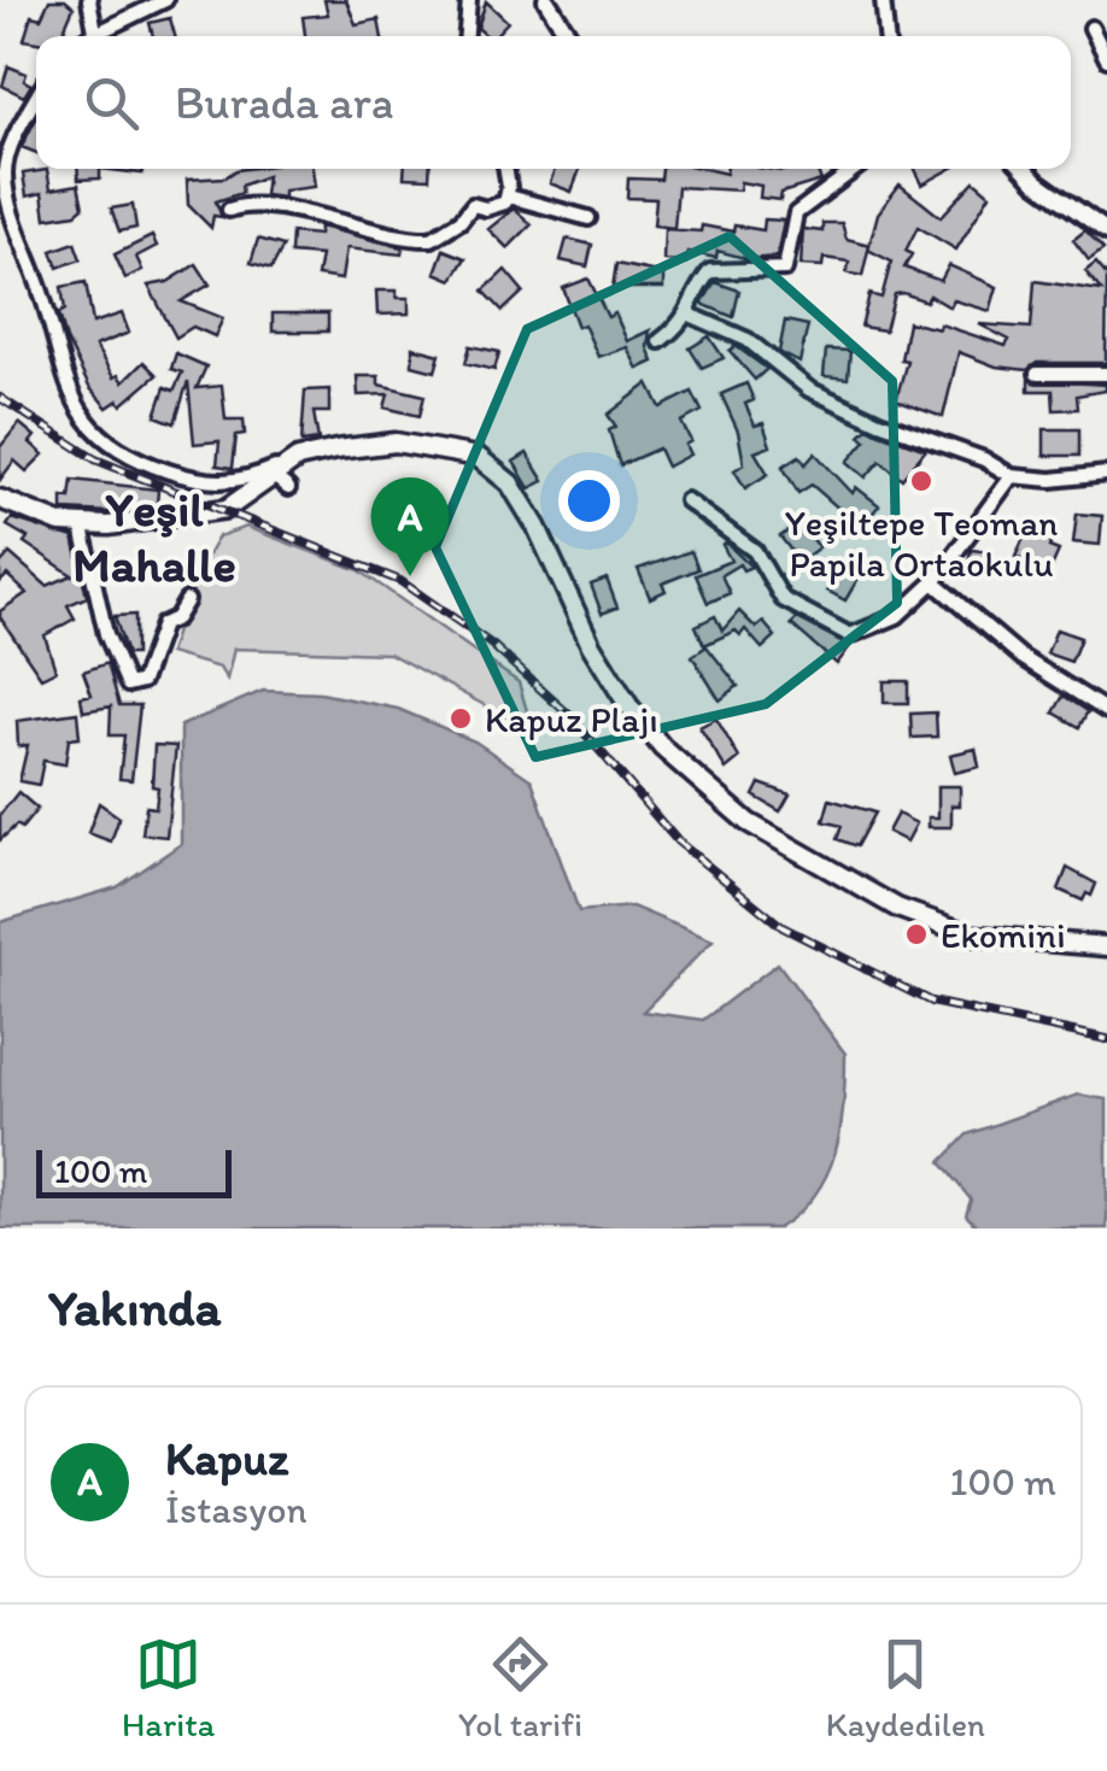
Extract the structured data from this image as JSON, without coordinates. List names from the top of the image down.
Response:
{
  "districts": ["Yeşil Mahalle"],
  "places": ["Yeşiltepe Teoman Papila Ortaokulu", "Kapuz Plajı", "Ekomini"],
  "scale_bar": "100 m",
  "page": {
    "search": "Burada ara",
    "pins": "A",
    "scale": "100 m",
    "heading": "Yakında",
    "list": [
      {
        "mark": "A",
        "name": "Kapuz",
        "note": "İstasyon",
        "value": "100 m"
      }
    ],
    "nav": ["Harita", "Yol tarifi", "Kaydedilen"]
  }
}
